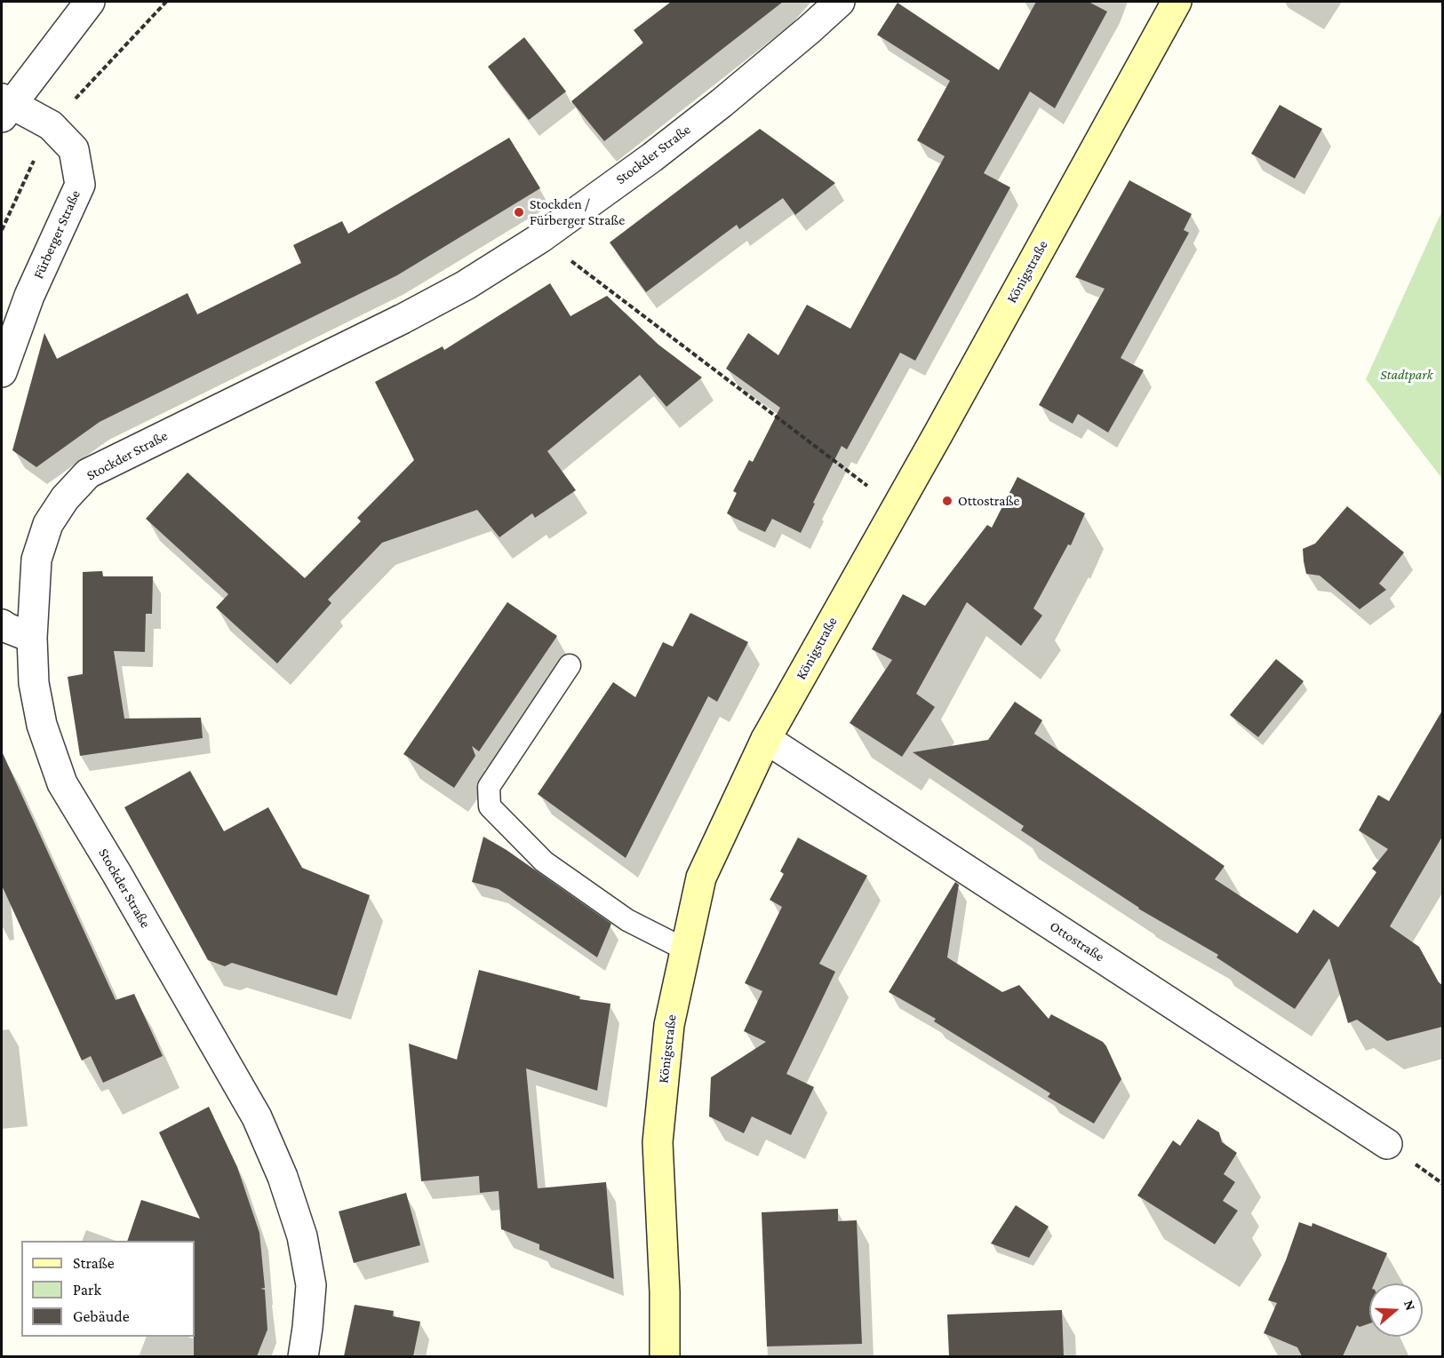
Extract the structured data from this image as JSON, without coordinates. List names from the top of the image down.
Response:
{
  "streets": {
    "main road": ["Königstraße"],
    "street": ["Stockder Straße", "Fürberger Straße", "Ottostraße"]
  },
  "crossings": [
    ["Königstraße", "Ottostraße"]
  ],
  "parks": ["Stadtpark"],
  "places": ["Stockden / Fürberger Straße", "Ottostraße"],
  "legend": ["Straße", "Park", "Gebäude"],
  "north": "right"
}
